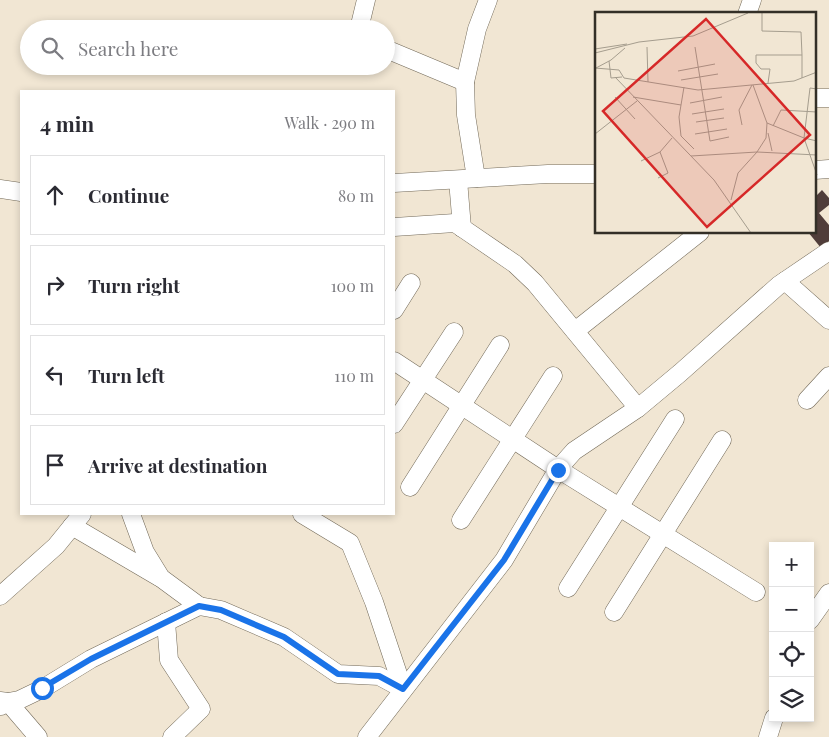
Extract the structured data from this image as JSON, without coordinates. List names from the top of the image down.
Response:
{
  "page": {
    "search": "Search here",
    "heading": ["4 min", "Walk · 290 m"],
    "list": [
      ["Continue", "80 m"],
      ["Turn right", "100 m"],
      ["Turn left", "110 m"],
      "Arrive at destination"
    ],
    "map_buttons": ["+", "−"]
  }
}
